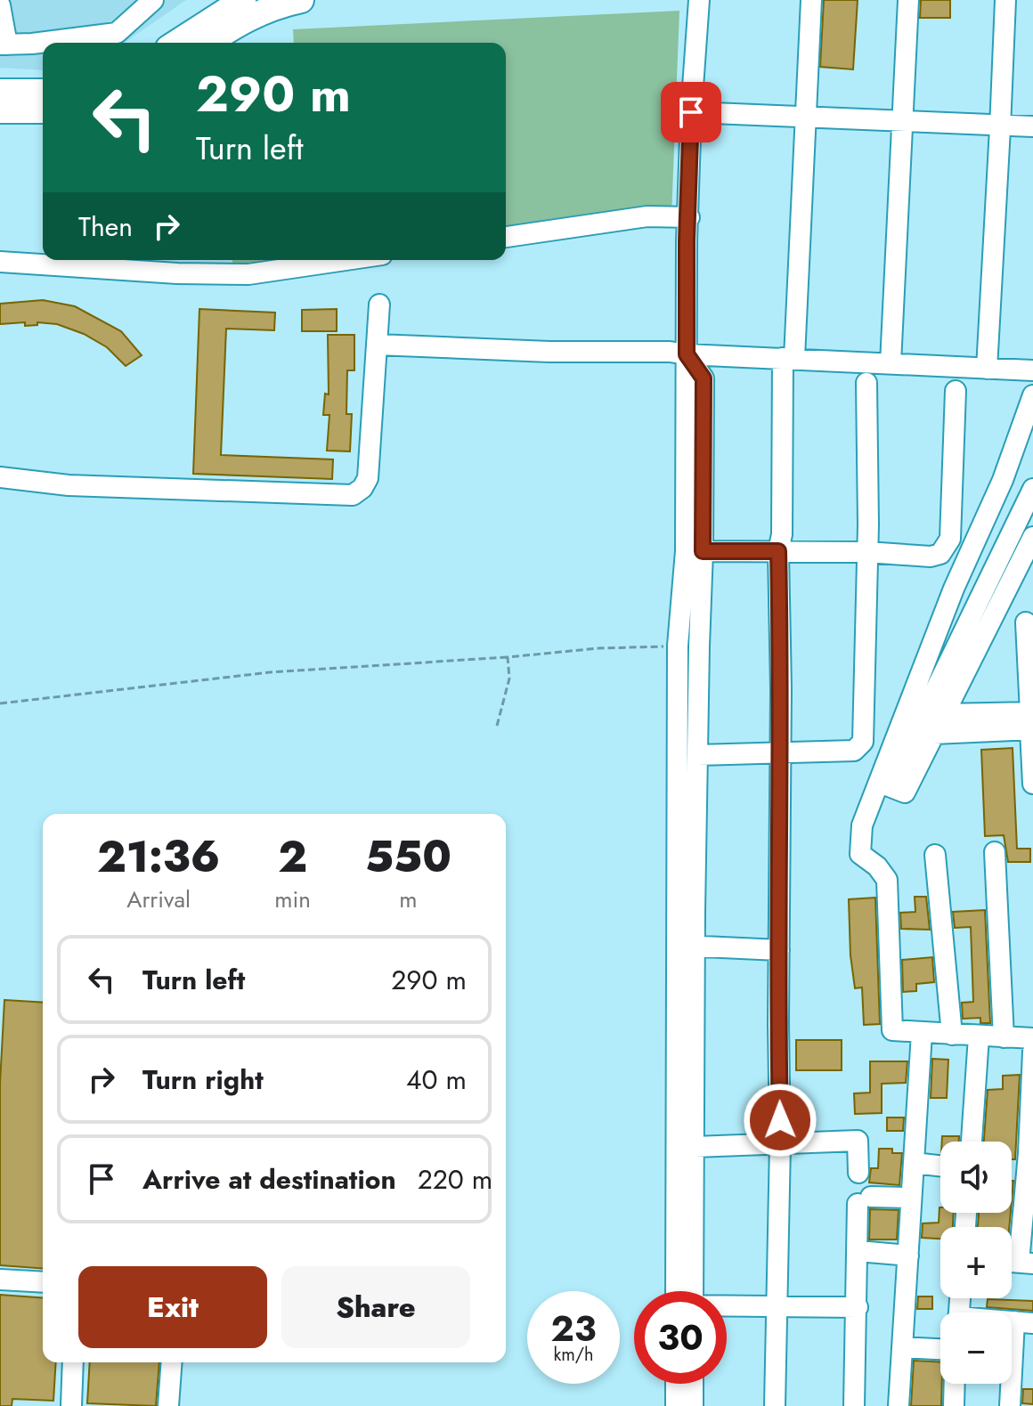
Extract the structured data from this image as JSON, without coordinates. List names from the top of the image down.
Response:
{
  "page": {
    "turn": ["290 m", "Turn left"],
    "then": "Then",
    "eta": [
      "21:36",
      "Arrival",
      "2",
      "min",
      "550",
      "m"
    ],
    "list": [
      {
        "name": "Turn left",
        "value": "290 m"
      },
      {
        "name": "Turn right",
        "value": "40 m"
      },
      {
        "name": "Arrive at destination",
        "value": "220 m"
      }
    ],
    "map_buttons": ["+", "−"],
    "buttons": ["Exit", "Share"],
    "speed": "23 km/h",
    "limit": "30"
  }
}
